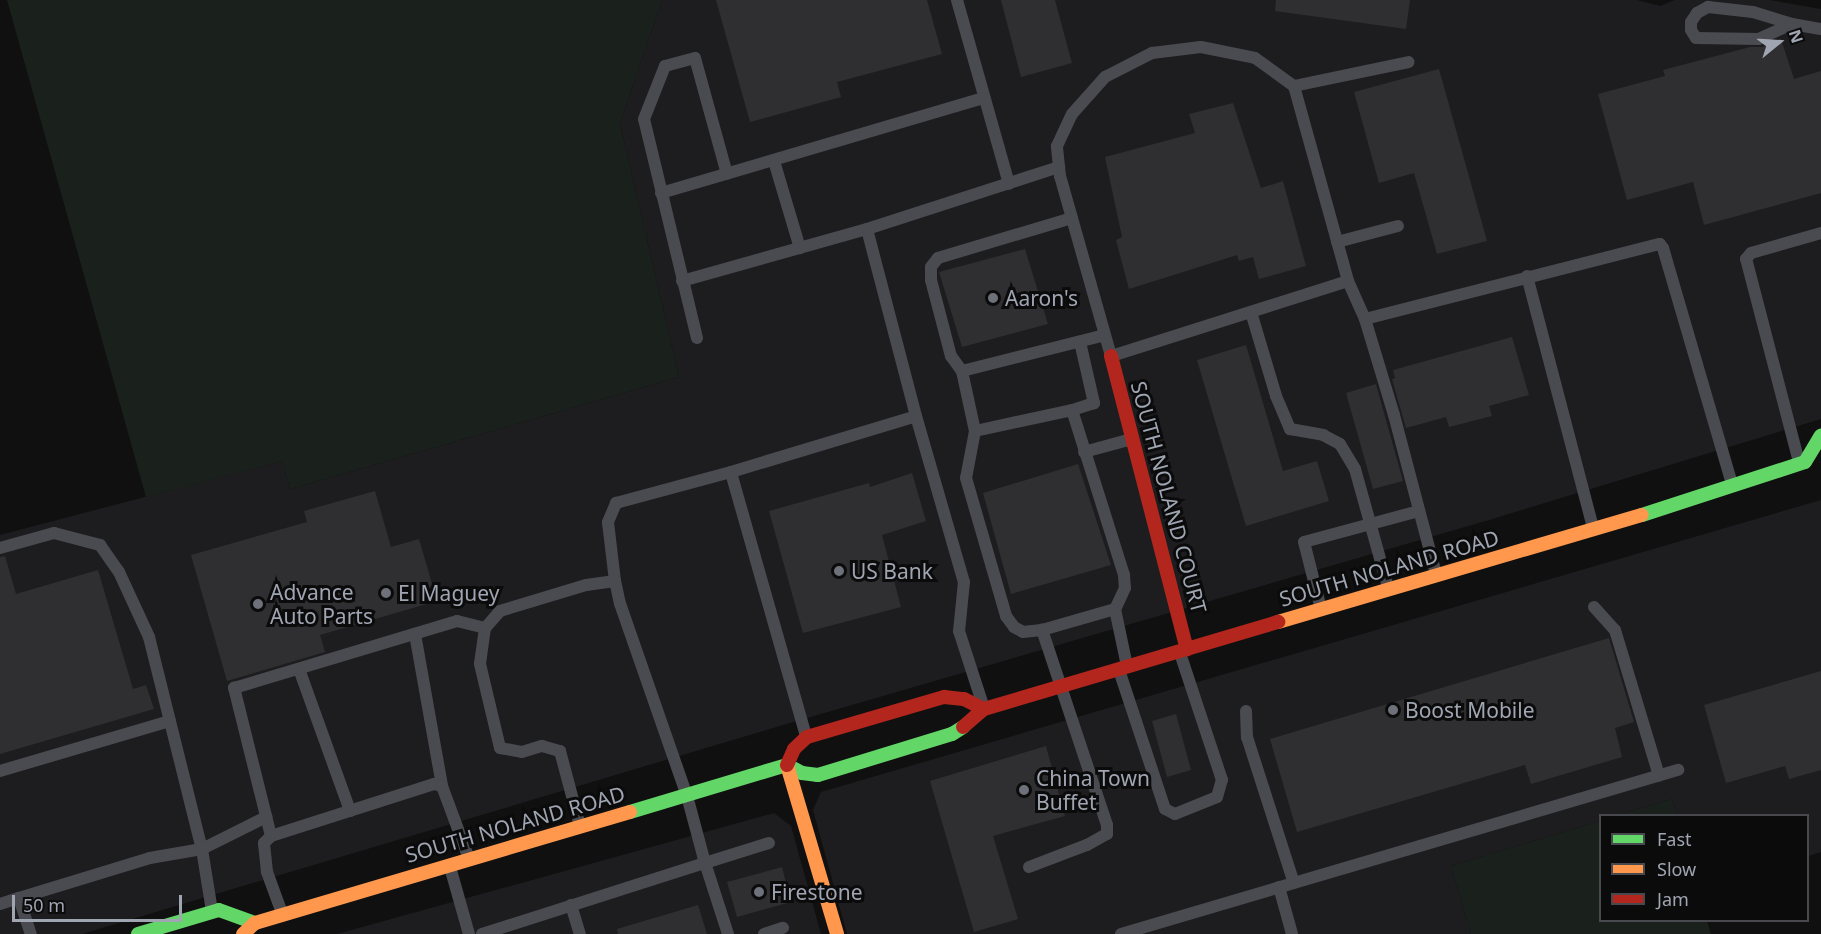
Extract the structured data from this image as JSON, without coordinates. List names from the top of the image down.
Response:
{
  "streets": {
    "main road": ["SOUTH NOLAND COURT", "SOUTH NOLAND ROAD"]
  },
  "crossings": [
    ["SOUTH NOLAND COURT", "SOUTH NOLAND ROAD"]
  ],
  "places": [
    "Aaron's",
    "US Bank",
    "El Maguey",
    "Advance Auto Parts",
    "Boost Mobile",
    "China Town Buffet",
    "Firestone"
  ],
  "legend": ["Fast", "Slow", "Jam"],
  "scale_bar": "50 m",
  "north": "right"
}
